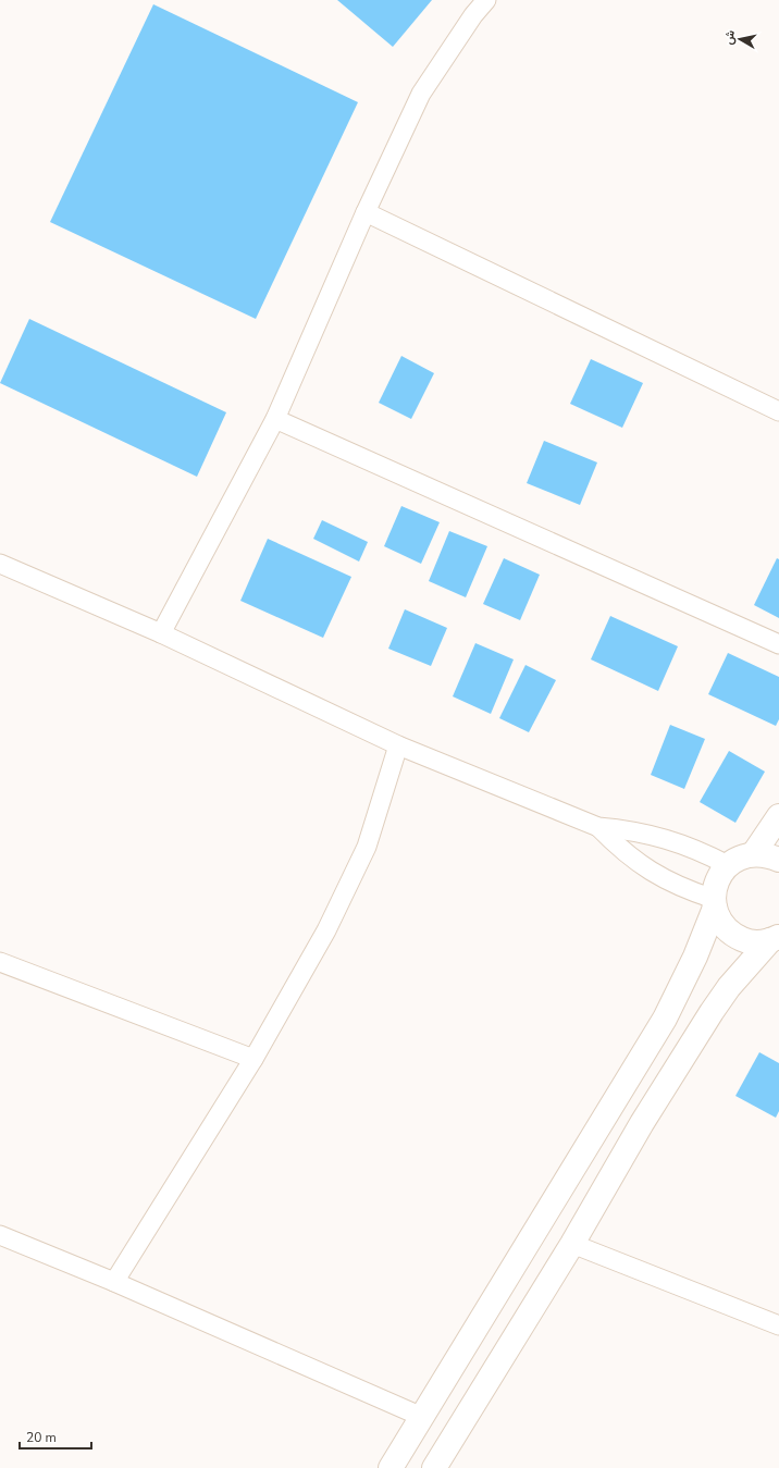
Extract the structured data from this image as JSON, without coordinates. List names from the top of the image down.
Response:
{
  "scale_bar": "20 m",
  "north": "left"
}
